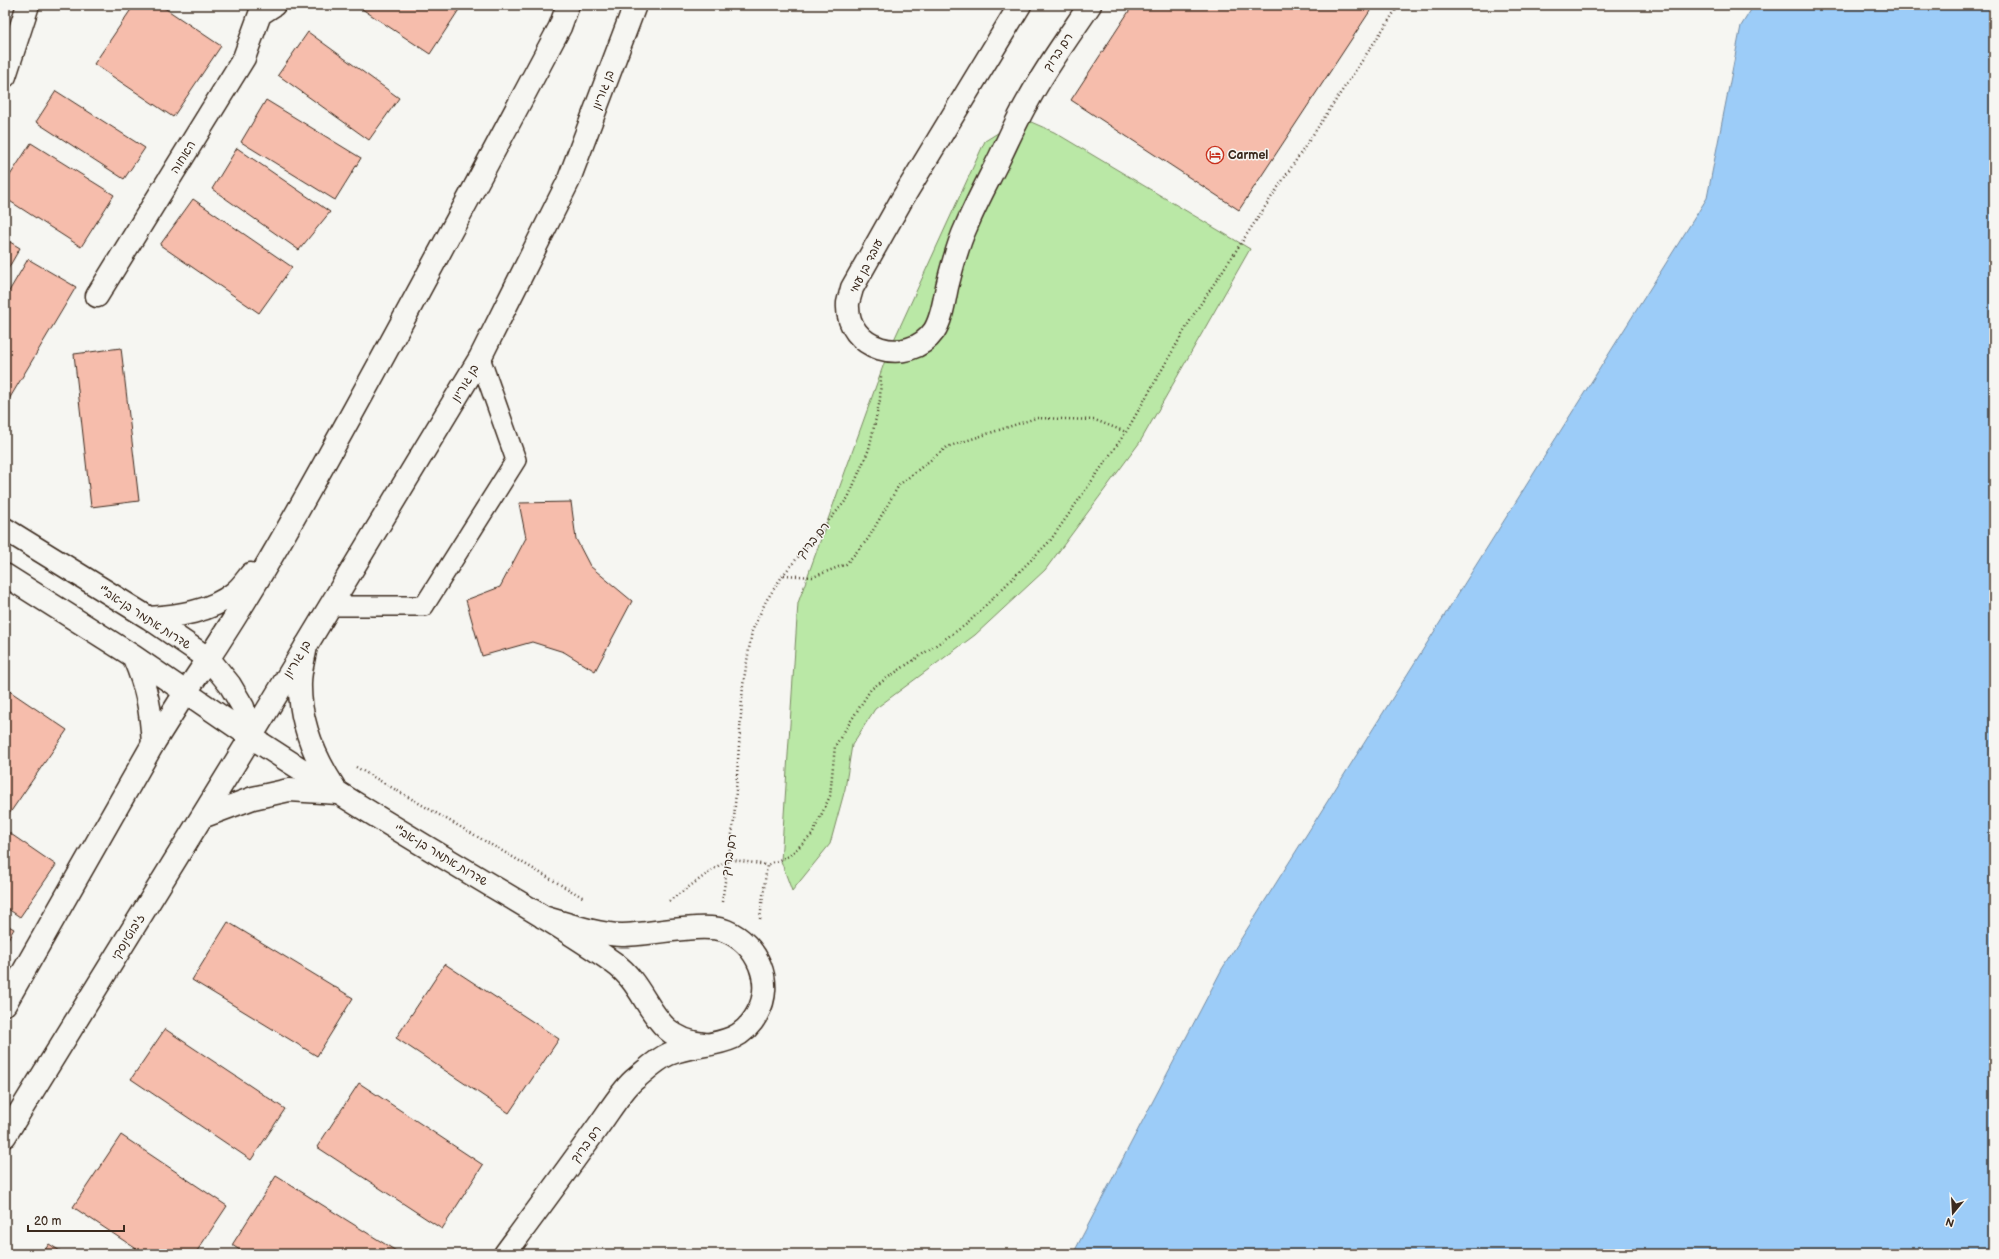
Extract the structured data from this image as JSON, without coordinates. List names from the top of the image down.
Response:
{
  "streets": {
    "street": [
      "רם ברוך",
      "בן גוריון",
      "האחוה",
      "עובד בן עמי",
      "שדרות אתמר בן-אב\"י",
      "ז'בוטינסקי"
    ]
  },
  "crossings": [
    ["רם ברוך", "עובד בן עמי"],
    ["רם ברוך", "שדרות אתמר בן-אב\"י"],
    ["בן גוריון", "שדרות אתמר בן-אב\"י"],
    ["בן גוריון", "ז'בוטינסקי"],
    ["שדרות אתמר בן-אב\"י", "ז'בוטינסקי"]
  ],
  "places": {
    "hotel": ["Carmel"]
  },
  "scale_bar": "20 m",
  "north": "bottom"
}
